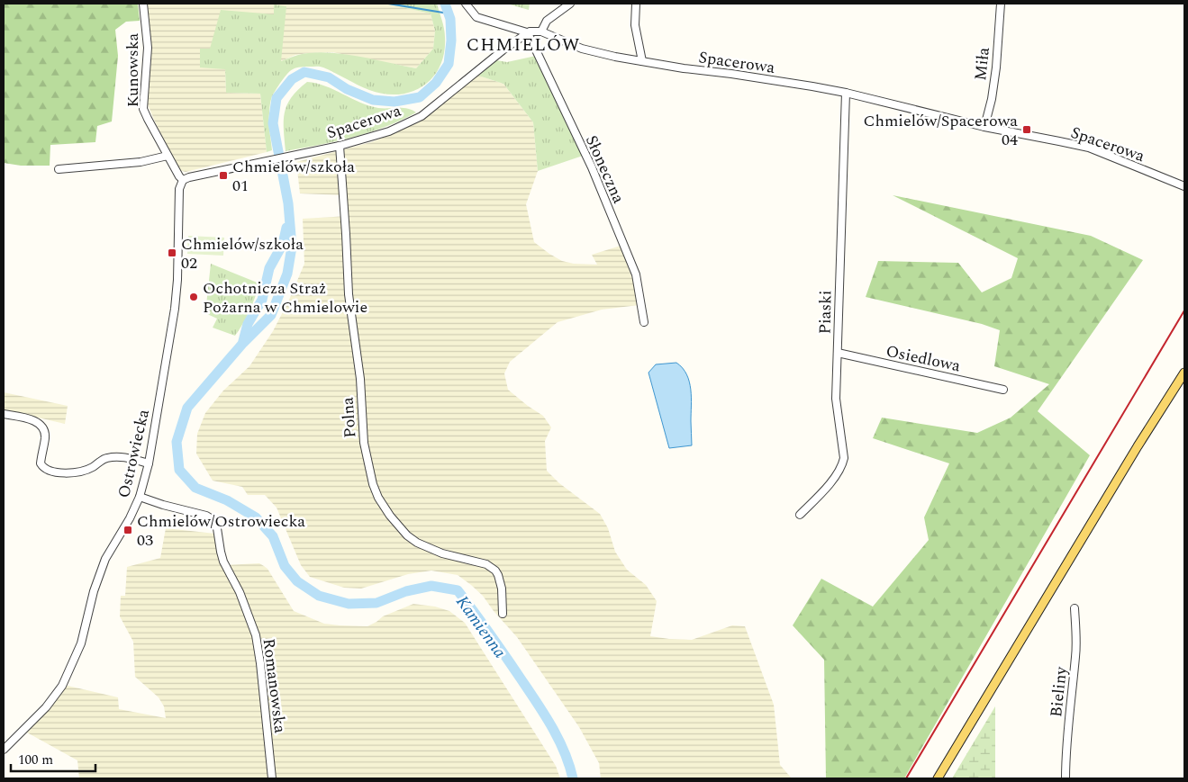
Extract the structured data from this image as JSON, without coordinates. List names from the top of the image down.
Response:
{
  "streets": {
    "street": [
      "Spacerowa",
      "Miła",
      "Kunowska",
      "Słoneczna",
      "Piaski",
      "Osiedlowa",
      "Polna",
      "Ostrowiecka",
      "Romanowska",
      "Bieliny"
    ]
  },
  "crossings": [
    ["Spacerowa", "Miła"],
    ["Spacerowa", "Kunowska"],
    ["Spacerowa", "Słoneczna"],
    ["Spacerowa", "Piaski"],
    ["Spacerowa", "Polna"],
    ["Spacerowa", "Ostrowiecka"],
    ["Kunowska", "Ostrowiecka"],
    ["Piaski", "Osiedlowa"],
    ["Ostrowiecka", "Romanowska"]
  ],
  "districts": ["CHMIELÓW"],
  "water": ["Kamienna"],
  "places": {
    "transit": [
      "Chmielów/Spacerowa 04",
      "Chmielów/szkoła 01",
      "Chmielów/szkoła 02",
      "Chmielów/Ostrowiecka 03"
    ],
    "other": ["Ochotnicza Straż Pożarna w Chmielowie"]
  },
  "scale_bar": "100 m"
}
